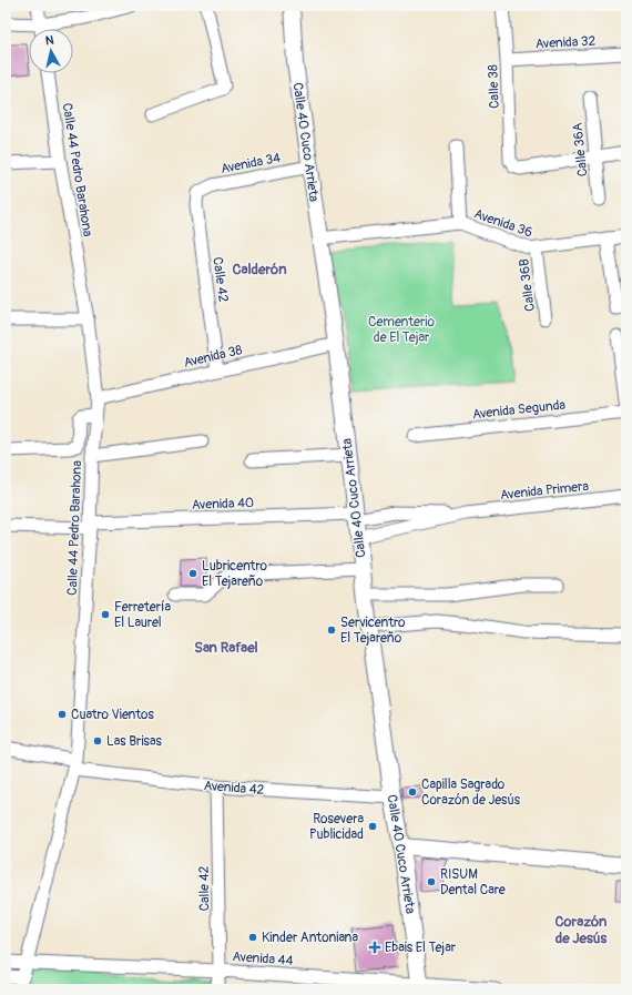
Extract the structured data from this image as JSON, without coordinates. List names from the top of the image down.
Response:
{
  "streets": {
    "main road": ["Calle 40 Cuco Arrieta"],
    "street": [
      "Avenida 32",
      "Calle 38",
      "Calle 36A",
      "Avenida 34",
      "Calle 44 Pedro Barahona",
      "Avenida 36",
      "Calle 42",
      "Calle 36B",
      "Avenida 38",
      "Avenida Segunda",
      "Avenida Primera",
      "Avenida 40",
      "Avenida 42",
      "Avenida 44"
    ]
  },
  "crossings": [
    ["Avenida 32", "Calle 38"],
    ["Calle 38", "Calle 36A"],
    ["Calle 40 Cuco Arrieta", "Avenida 34"],
    ["Calle 40 Cuco Arrieta", "Avenida 36"],
    ["Calle 40 Cuco Arrieta", "Avenida 38"],
    ["Calle 40 Cuco Arrieta", "Avenida Primera"],
    ["Calle 40 Cuco Arrieta", "Avenida 40"],
    ["Calle 40 Cuco Arrieta", "Avenida 42"],
    ["Calle 40 Cuco Arrieta", "Avenida 44"],
    ["Avenida 34", "Calle 42"],
    ["Calle 44 Pedro Barahona", "Avenida 38"],
    ["Calle 44 Pedro Barahona", "Avenida 40"],
    ["Calle 44 Pedro Barahona", "Avenida 42"],
    ["Calle 44 Pedro Barahona", "Avenida 44"],
    ["Avenida 36", "Calle 36B"],
    ["Calle 42", "Avenida 38"],
    ["Calle 42", "Avenida 42"],
    ["Calle 42", "Avenida 44"],
    ["Avenida Primera", "Avenida 40"]
  ],
  "districts": ["Calderón", "San Rafael", "Corazón de Jesús"],
  "parks": ["Cementerio de El Tejar"],
  "places": {
    "other": [
      "Lubricentro El Tejareño",
      "Ferretería El Laurel",
      "Servicentro El Tejareño",
      "Cuatro Vientos",
      "Las Brisas",
      "Capilla Sagrado Corazón de Jesús",
      "Rosevera Publicidad",
      "RISUM Dental Care",
      "Kinder Antoniana"
    ],
    "health": ["Ebais El Tejar"]
  },
  "north": "top"
}
